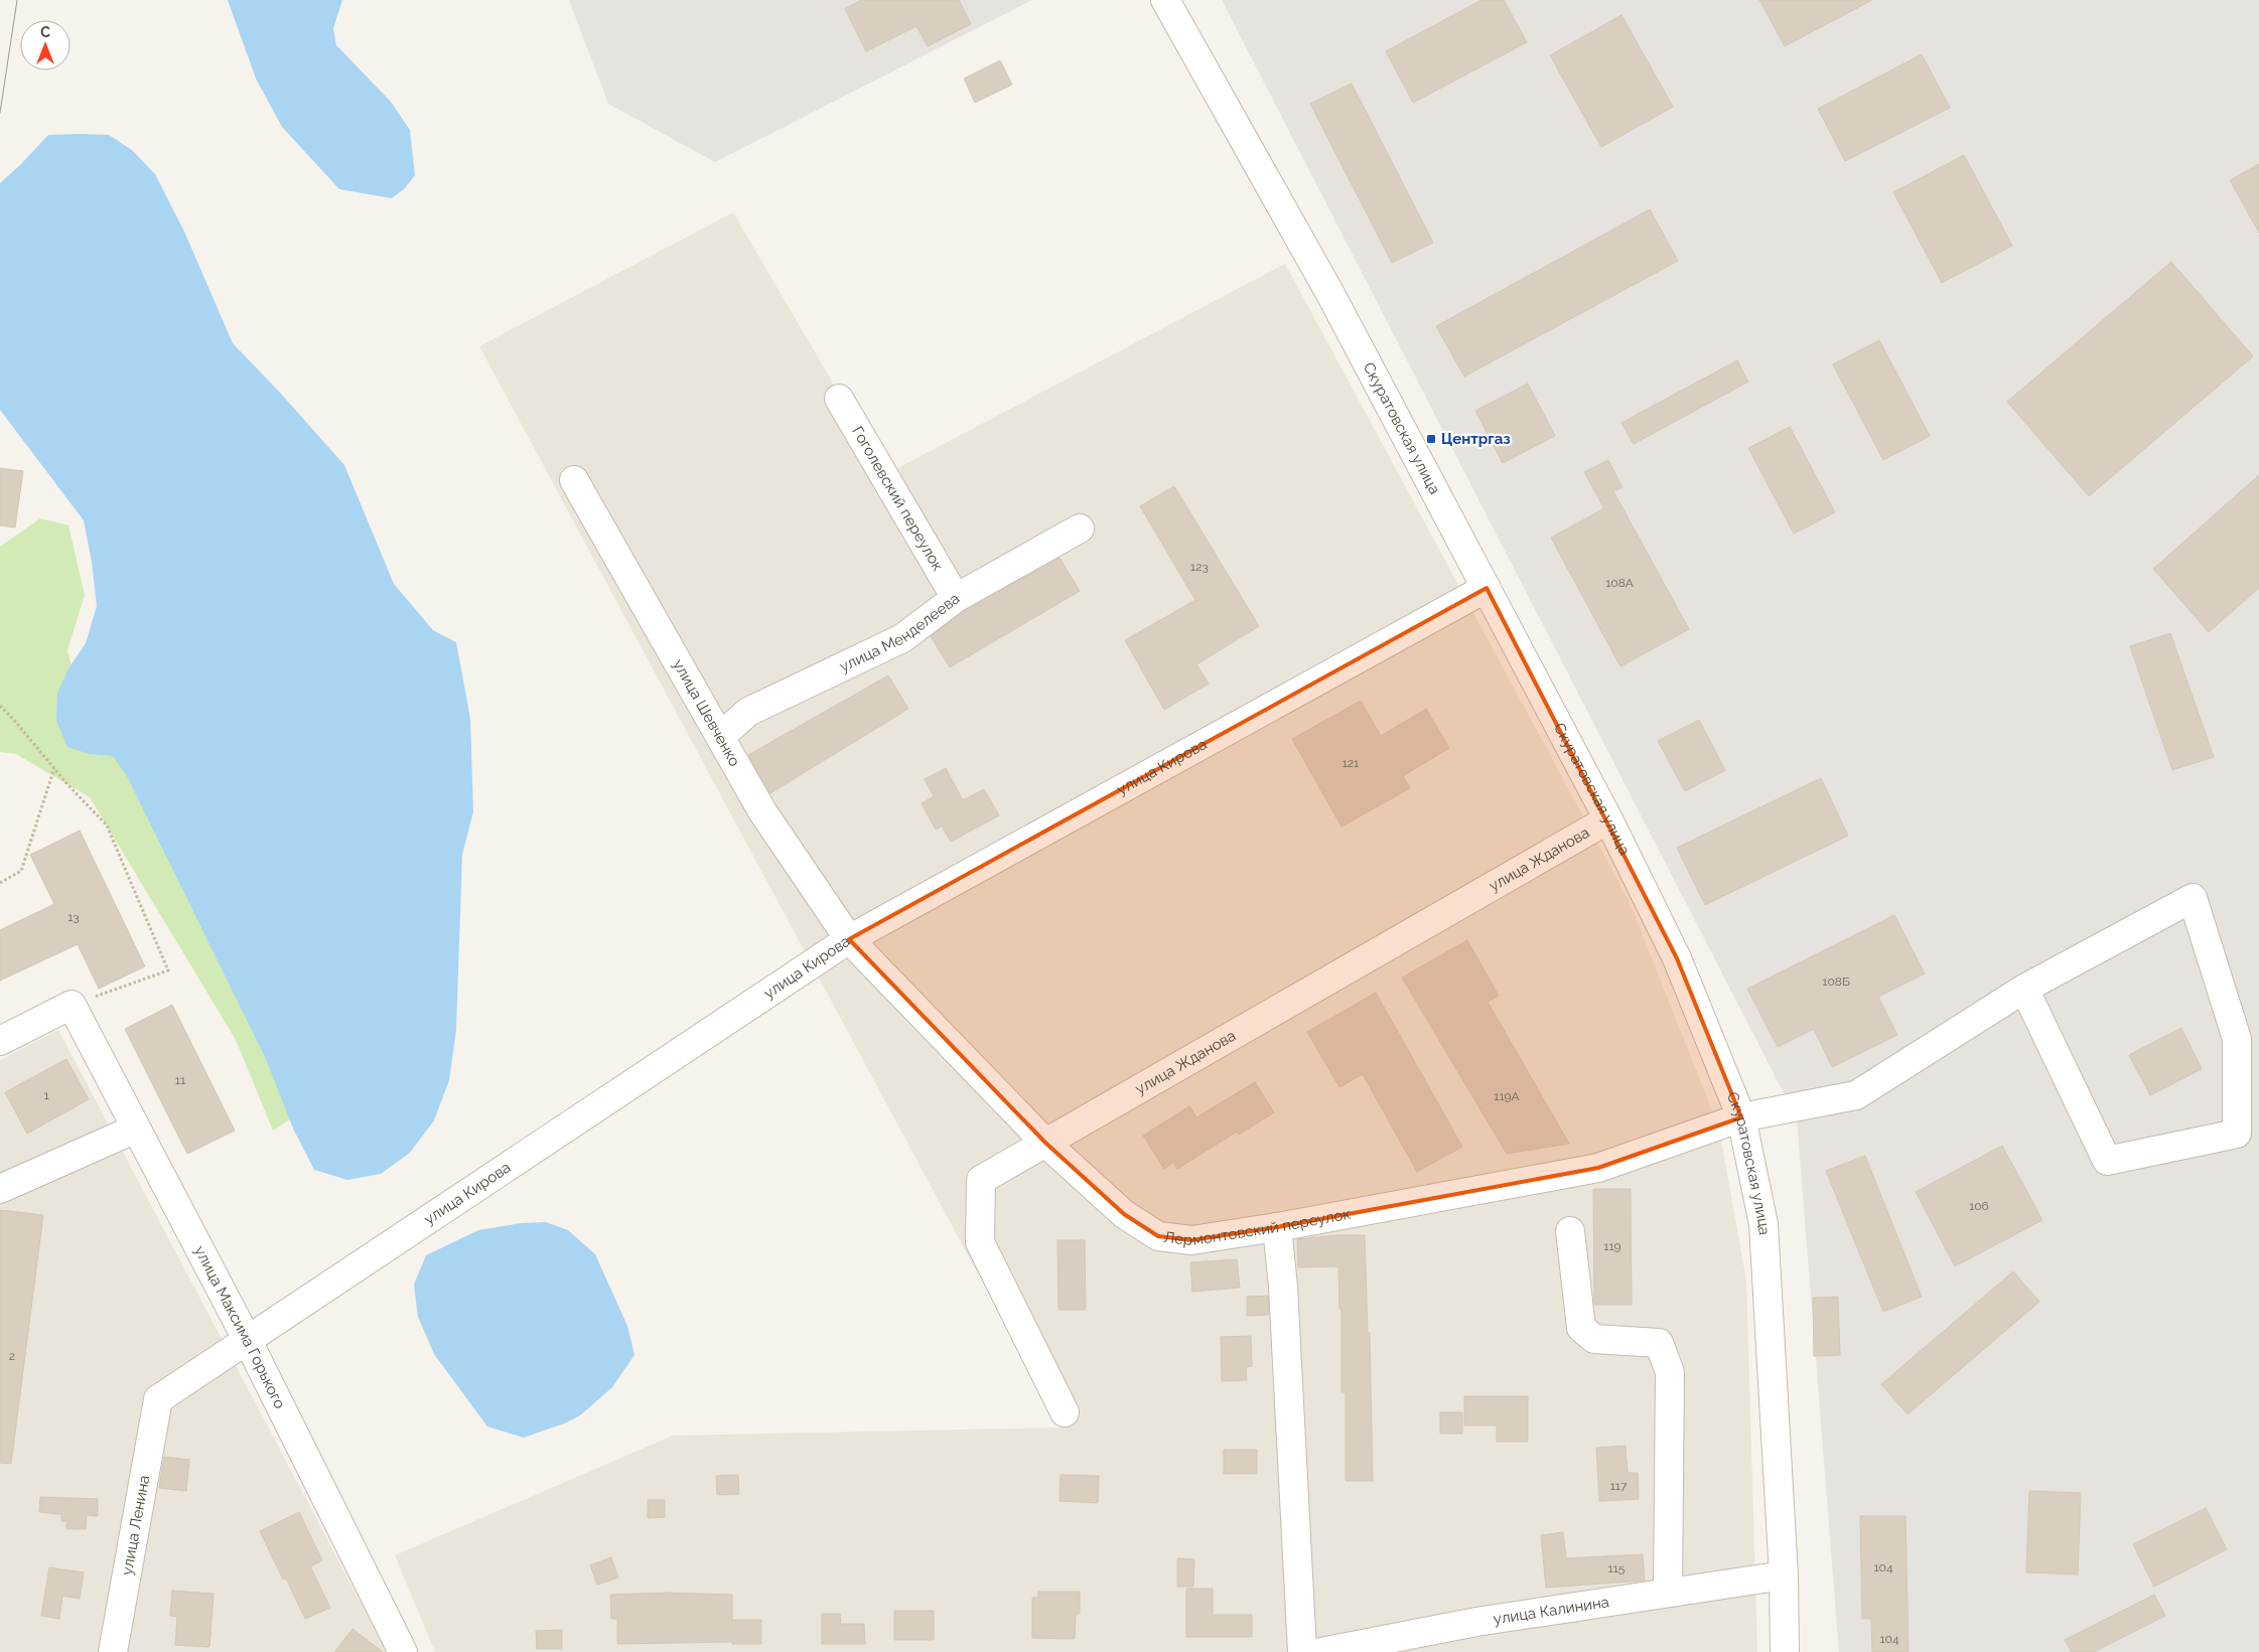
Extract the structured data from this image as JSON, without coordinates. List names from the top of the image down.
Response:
{
  "streets": {
    "street": [
      "Скуратовская улица",
      "Гоголевский переулок",
      "улица Менделеева",
      "улица Шевченко",
      "улица Кирова",
      "улица Жданова",
      "Лермонтовский переулок",
      "улица Максима Горького",
      "улица Ленина",
      "улица Калинина"
    ]
  },
  "crossings": [
    ["Скуратовская улица", "улица Кирова"],
    ["Скуратовская улица", "улица Жданова"],
    ["Скуратовская улица", "Лермонтовский переулок"],
    ["Скуратовская улица", "улица Калинина"],
    ["Гоголевский переулок", "улица Менделеева"],
    ["улица Менделеева", "улица Шевченко"],
    ["улица Шевченко", "улица Кирова"],
    ["улица Шевченко", "Лермонтовский переулок"],
    ["улица Кирова", "Лермонтовский переулок"],
    ["улица Кирова", "улица Максима Горького"],
    ["улица Кирова", "улица Ленина"],
    ["улица Жданова", "Лермонтовский переулок"]
  ],
  "places": {
    "transit": ["Центргаз"]
  },
  "house_numbers": [
    "123",
    "108А",
    "121",
    "13",
    "108Б",
    "11",
    "1",
    "119А",
    "106",
    "119",
    "2",
    "117",
    "104",
    "115",
    "104"
  ],
  "north": "top"
}
